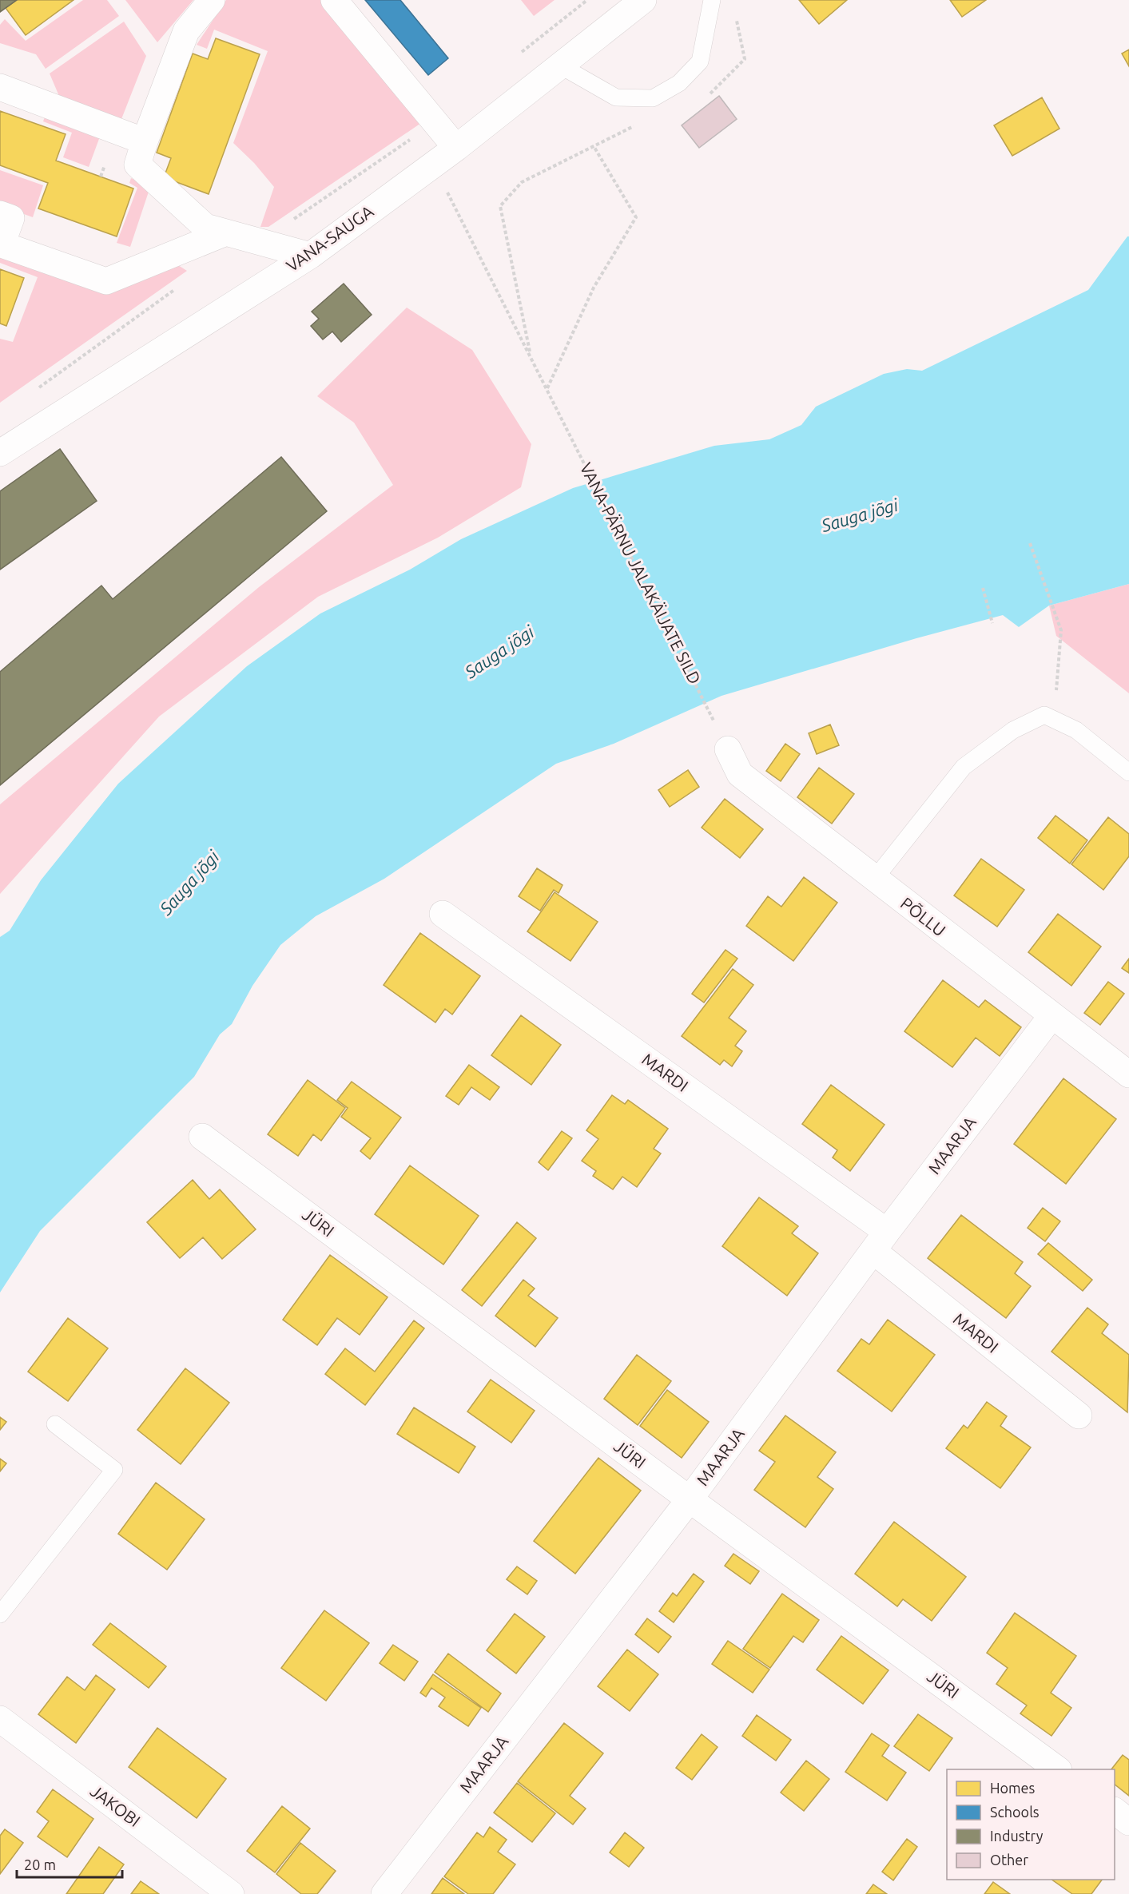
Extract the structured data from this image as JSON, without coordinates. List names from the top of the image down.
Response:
{
  "streets": {
    "street": [
      "VANA-SAUGA",
      "PÕLLU",
      "MARDI",
      "MAARJA",
      "JÜRI",
      "JAKOBI"
    ],
    "path": ["VANA-PÄRNU JALAKÄIJATE SILD"]
  },
  "crossings": [
    ["VANA-SAUGA", "VANA-PÄRNU JALAKÄIJATE SILD"],
    ["VANA-PÄRNU JALAKÄIJATE SILD", "PÕLLU"],
    ["PÕLLU", "MAARJA"],
    ["MARDI", "MAARJA"],
    ["MAARJA", "JÜRI"]
  ],
  "water": ["Sauga jõgi"],
  "legend": [
    "Homes",
    "Schools",
    "Industry",
    "Other"
  ],
  "scale_bar": "20 m"
}
